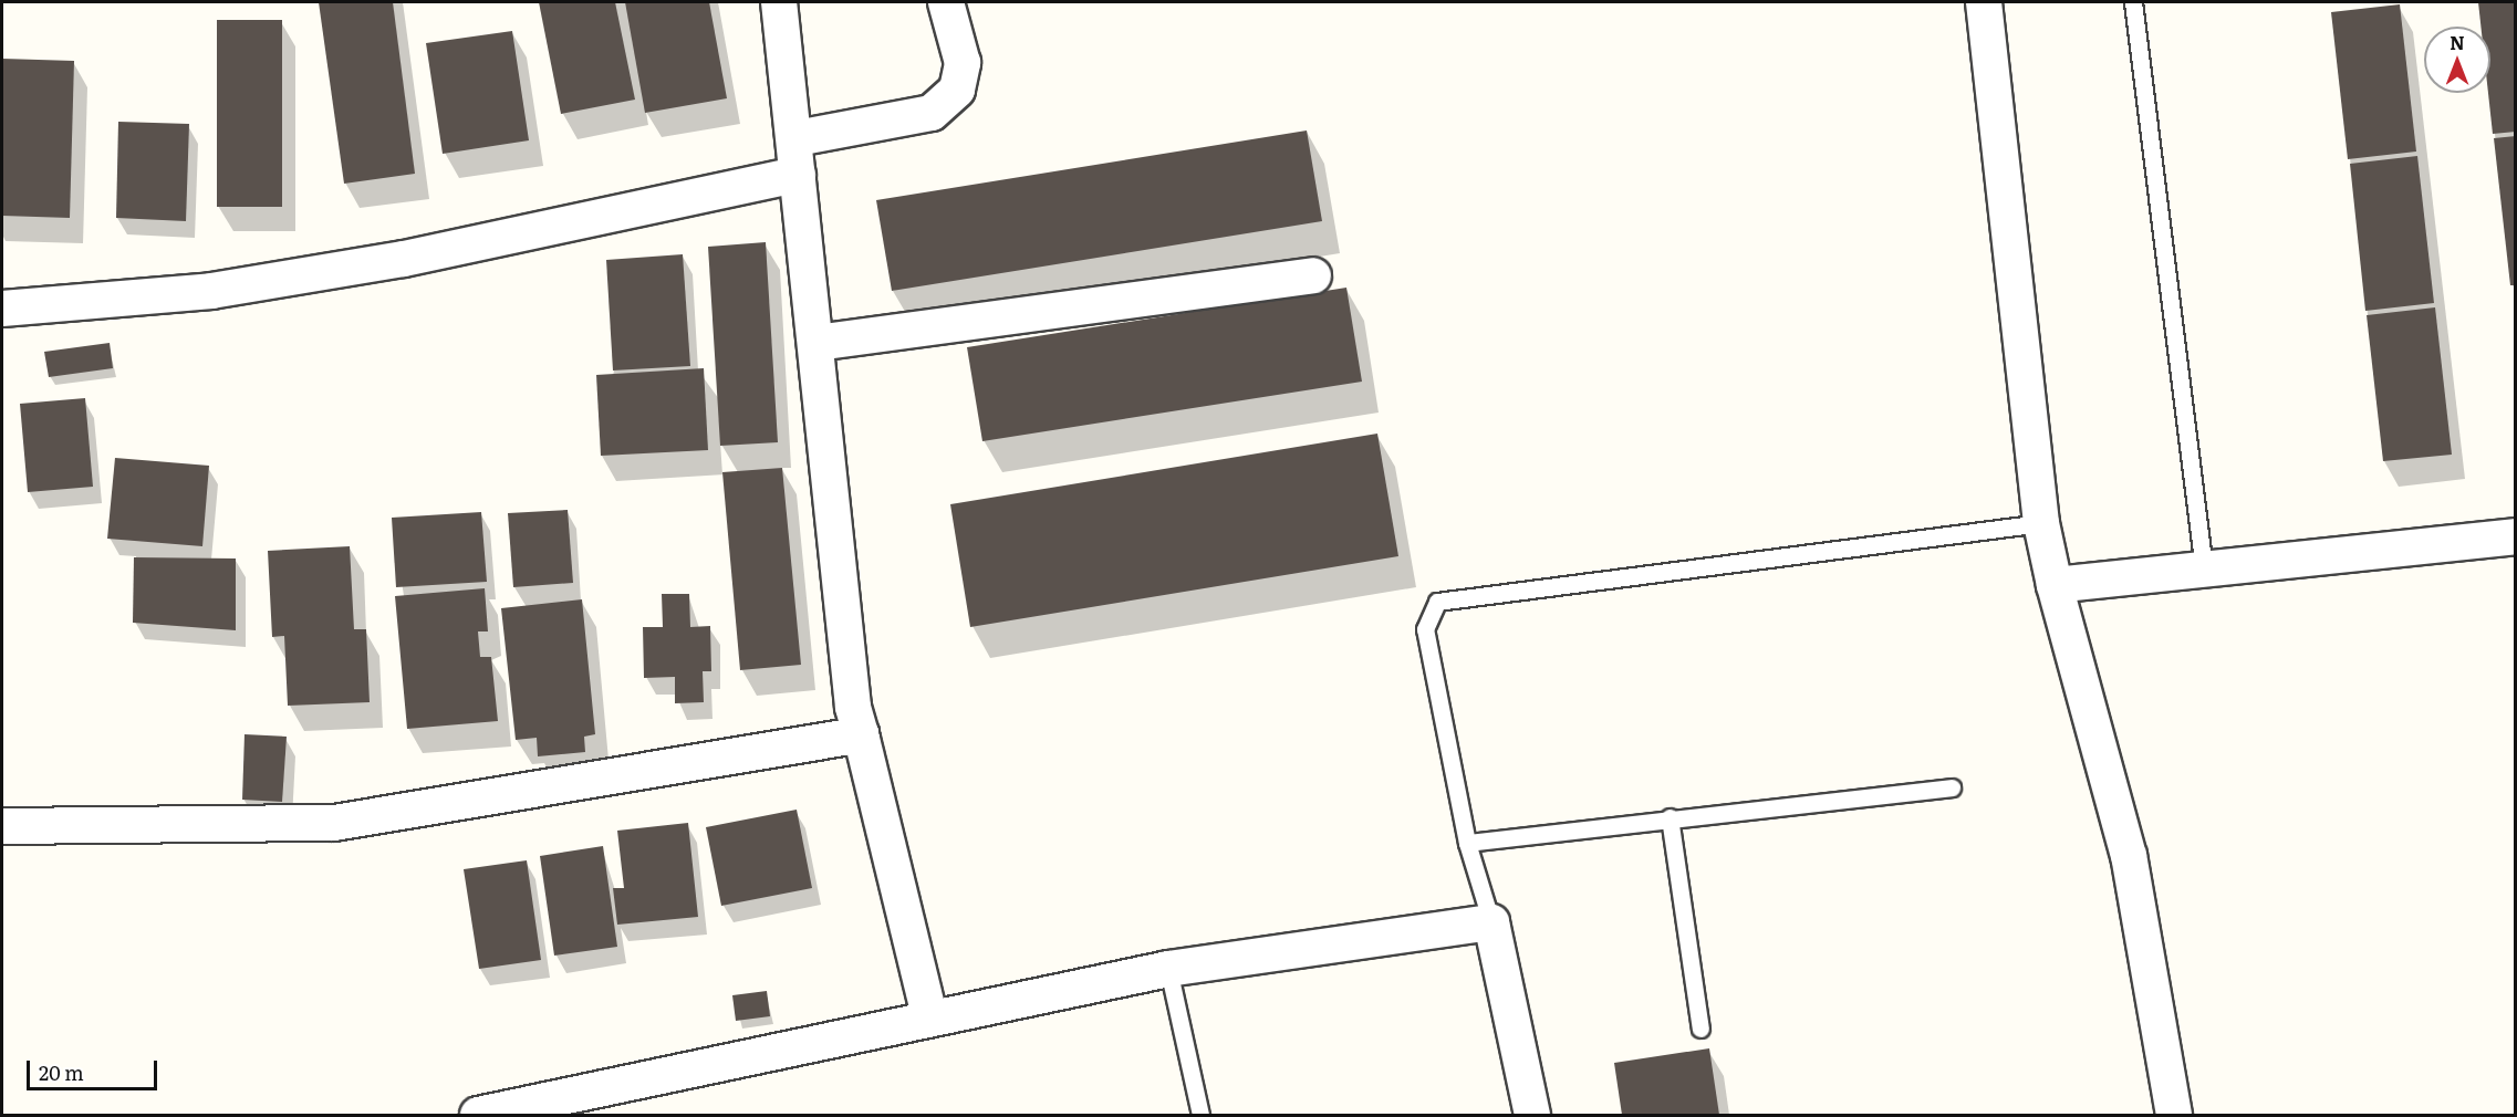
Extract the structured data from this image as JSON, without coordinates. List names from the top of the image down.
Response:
{
  "scale_bar": "20 m",
  "north": "top"
}
